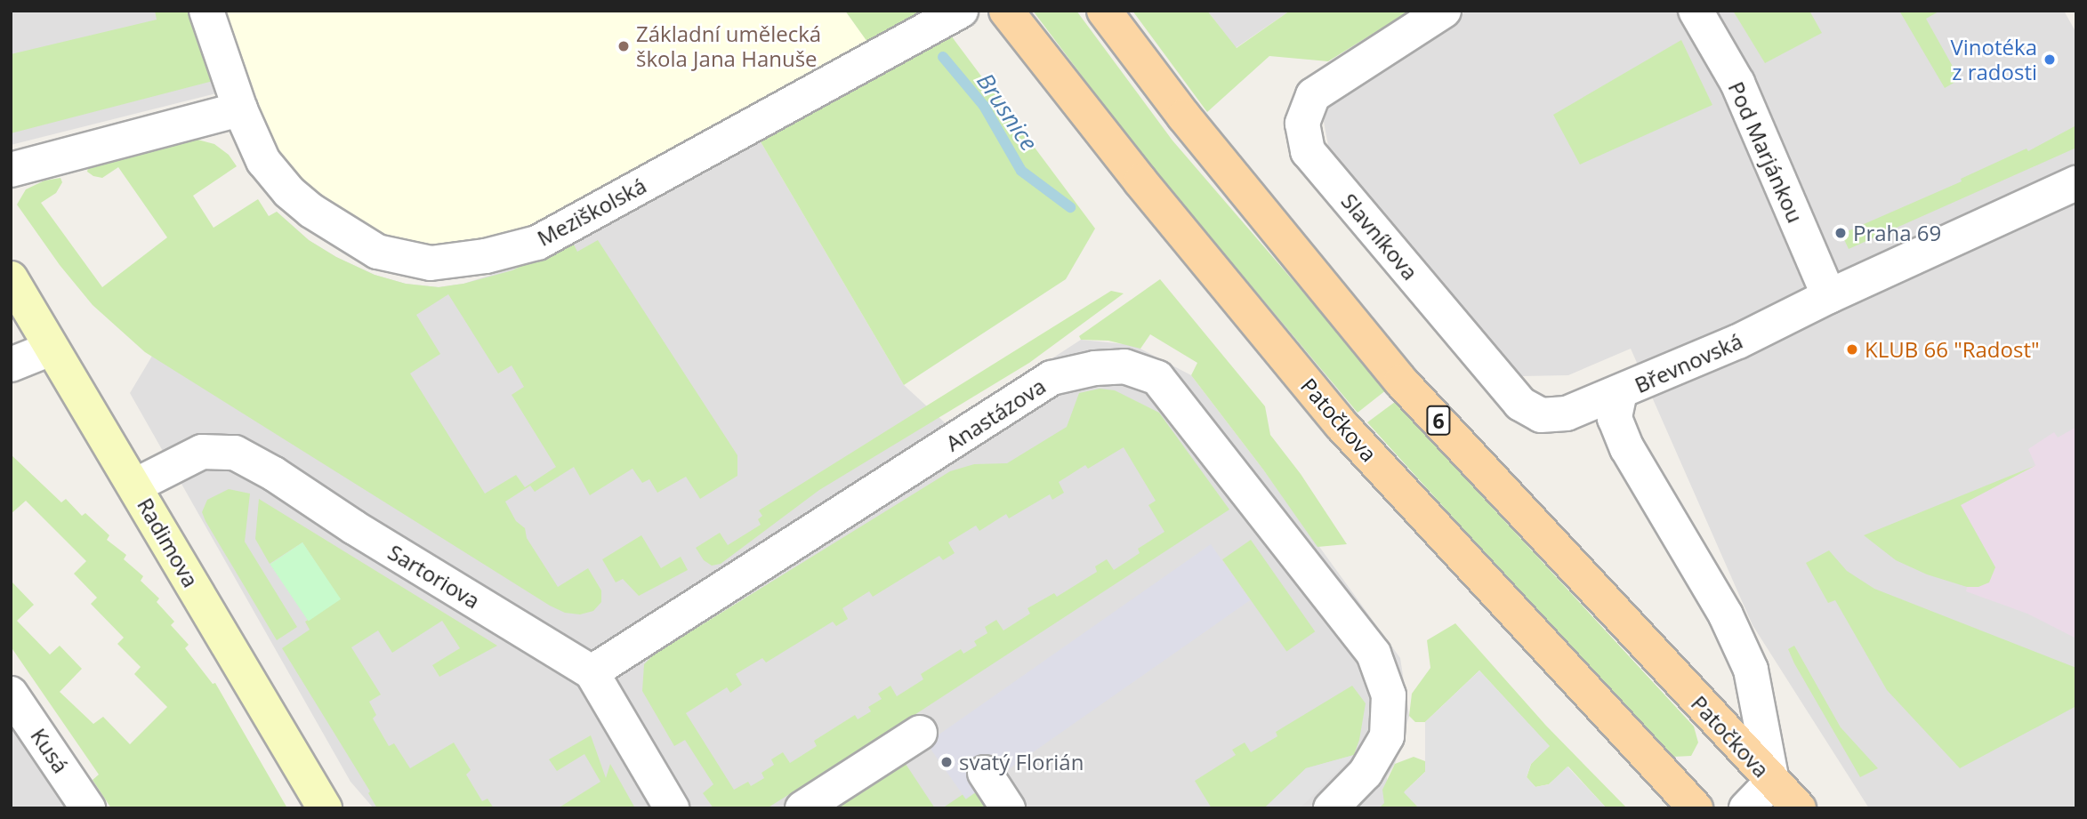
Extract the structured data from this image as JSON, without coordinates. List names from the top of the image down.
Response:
{
  "streets": {
    "main road": ["Patočkova", "6"],
    "street": [
      "Pod Marjánkou",
      "Meziškolská",
      "Slavníkova",
      "Břevnovská",
      "Anastázova",
      "Radimova",
      "Sartoriova",
      "Kusá"
    ]
  },
  "crossings": [
    ["Pod Marjánkou", "Břevnovská"],
    ["Slavníkova", "Břevnovská"],
    ["Břevnovská", "Patočkova"],
    ["Anastázova", "Sartoriova"],
    ["Radimova", "Sartoriova"]
  ],
  "water": ["Brusnice"],
  "places": [
    "Základní umělecká škola Jana Hanuše",
    "Vinotéka z radosti",
    "Praha 69",
    "KLUB 66 \"Radost\"",
    "svatý Florián"
  ]
}
